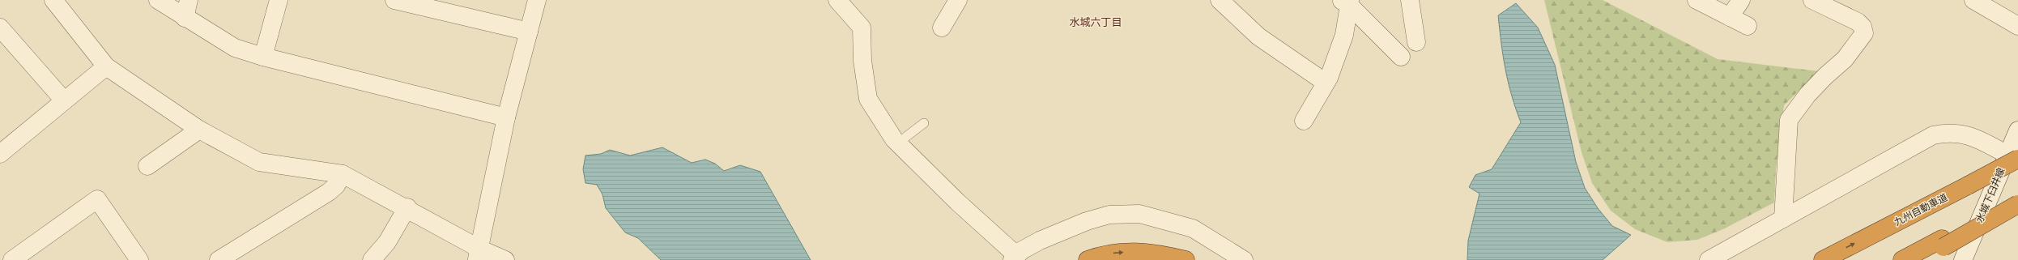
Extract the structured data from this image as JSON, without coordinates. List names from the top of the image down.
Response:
{
  "streets": {
    "highway": ["九州自動車道"],
    "street": ["水城下臼井線"]
  },
  "crossings": [
    ["水城下臼井線", "九州自動車道"]
  ],
  "districts": ["水城六丁目"]
}
